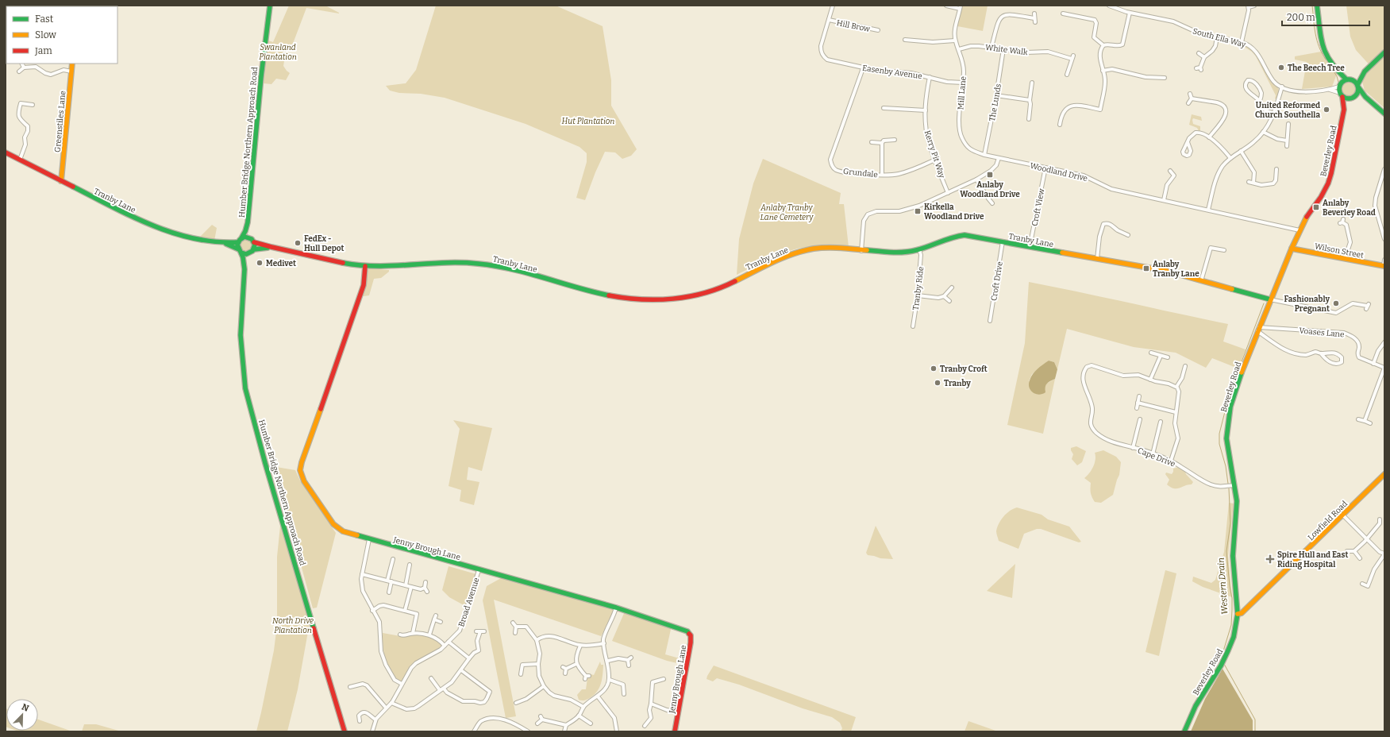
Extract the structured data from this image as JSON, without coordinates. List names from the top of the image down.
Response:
{
  "streets": {
    "main road": [
      "Greenstiles Lane",
      "Humber Bridge Northern Approach Road",
      "Beverley Road",
      "Tranby Lane",
      "Wilson Street",
      "Lowfield Road",
      "Jenny Brough Lane"
    ],
    "street": [
      "Hill Brow",
      "South Ella Way",
      "White Walk",
      "Easenby Avenue",
      "Mill Lane",
      "The Lunds",
      "Kerry Pit Way",
      "Woodland Drive",
      "Grundale",
      "Croft View",
      "Croft Drive",
      "Tranby Ride",
      "Voases Lane",
      "Cape Drive",
      "Broad Avenue"
    ]
  },
  "crossings": [
    ["Hill Brow", "Easenby Avenue"],
    ["South Ella Way", "Beverley Road"],
    ["White Walk", "Mill Lane"],
    ["White Walk", "The Lunds"],
    ["Easenby Avenue", "Mill Lane"],
    ["Easenby Avenue", "Kerry Pit Way"],
    ["Easenby Avenue", "Grundale"],
    ["Mill Lane", "The Lunds"],
    ["Mill Lane", "Woodland Drive"],
    ["Greenstiles Lane", "Tranby Lane"],
    ["Humber Bridge Northern Approach Road", "Tranby Lane"],
    ["Beverley Road", "Woodland Drive"],
    ["Beverley Road", "Tranby Lane"],
    ["Beverley Road", "Wilson Street"],
    ["Beverley Road", "Voases Lane"],
    ["Beverley Road", "Cape Drive"],
    ["Beverley Road", "Lowfield Road"],
    ["Kerry Pit Way", "Grundale"],
    ["Woodland Drive", "Croft View"],
    ["Tranby Lane", "Croft View"],
    ["Tranby Lane", "Croft Drive"],
    ["Tranby Lane", "Tranby Ride"],
    ["Tranby Lane", "Jenny Brough Lane"],
    ["Jenny Brough Lane", "Broad Avenue"]
  ],
  "water": ["Western Drain"],
  "parks": [
    "Swanland Plantation",
    "Hut Plantation",
    "Anlaby Tranby Lane Cemetery",
    "North Drive Plantation"
  ],
  "places": {
    "other": [
      "The Beech Tree",
      "United Reformed Church Southella",
      "FedEx - Hull Depot",
      "Medivet",
      "Fashionably Pregnant",
      "Tranby Croft",
      "Tranby"
    ],
    "transit": [
      "Anlaby Woodland Drive",
      "Anlaby Beverley Road",
      "Kirkella Woodland Drive",
      "Anlaby Tranby Lane"
    ],
    "health": ["Spire Hull and East Riding Hospital"]
  },
  "legend": ["Fast", "Slow", "Jam"],
  "scale_bar": "200 m",
  "north": "top right"
}
